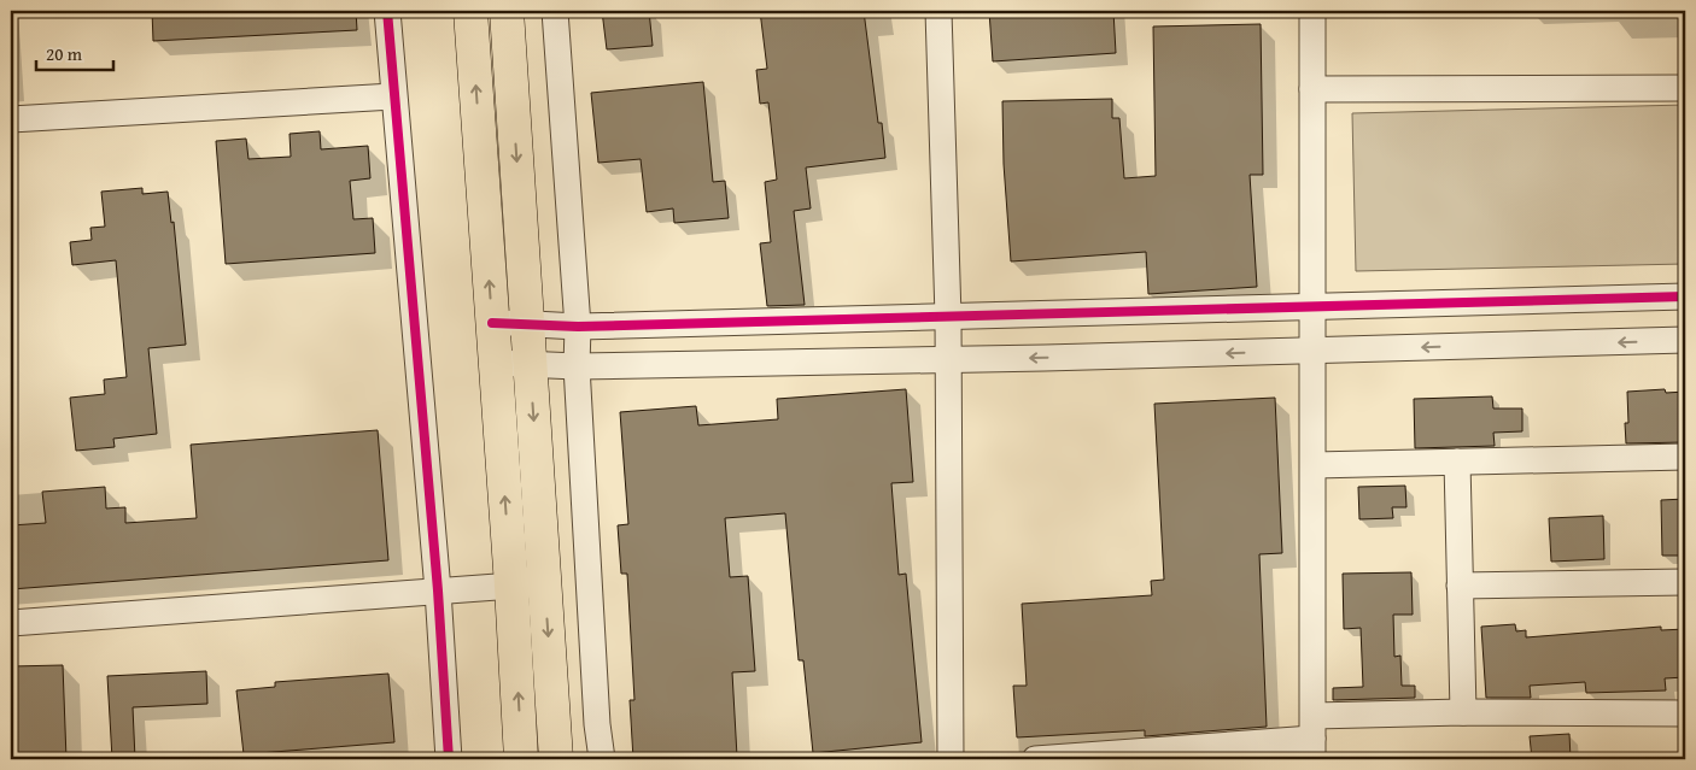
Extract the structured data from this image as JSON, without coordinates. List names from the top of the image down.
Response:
{
  "scale_bar": "20 m"
}
